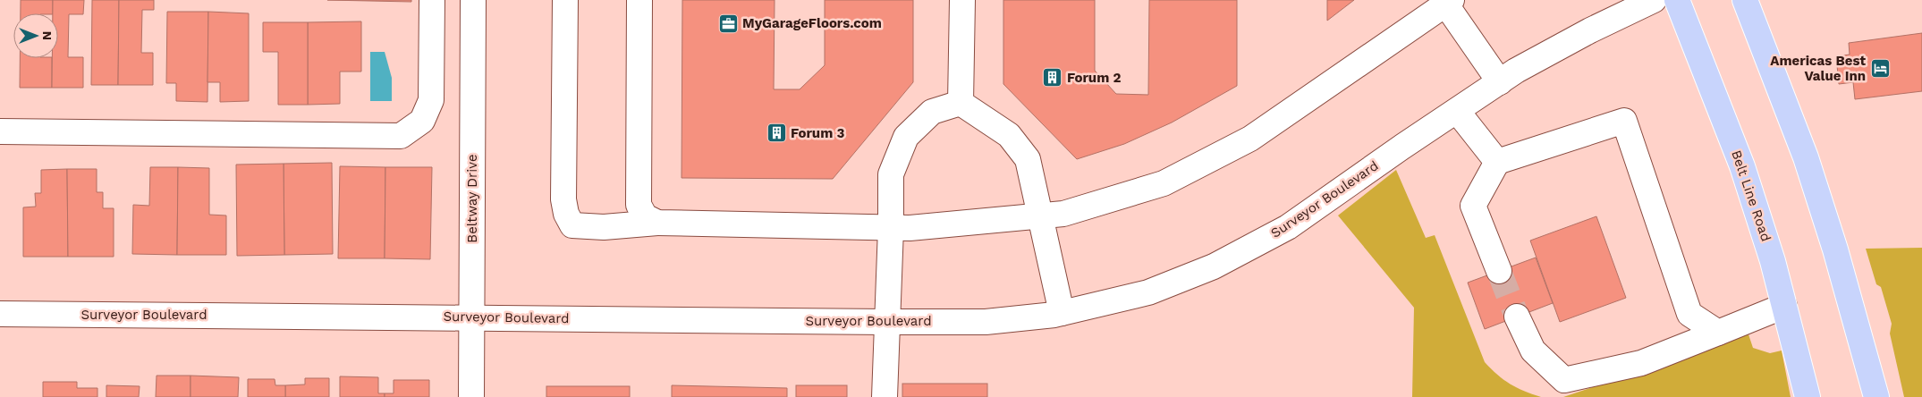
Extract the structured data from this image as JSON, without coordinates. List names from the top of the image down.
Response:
{
  "streets": {
    "main road": ["Belt Line Road"],
    "street": ["Beltway Drive", "Surveyor Boulevard"]
  },
  "crossings": [
    ["Beltway Drive", "Surveyor Boulevard"]
  ],
  "places": {
    "office": ["MyGarageFloors.com"],
    "hotel": ["Americas Best Value Inn"],
    "building": ["Forum 2", "Forum 3"]
  },
  "north": "right"
}
